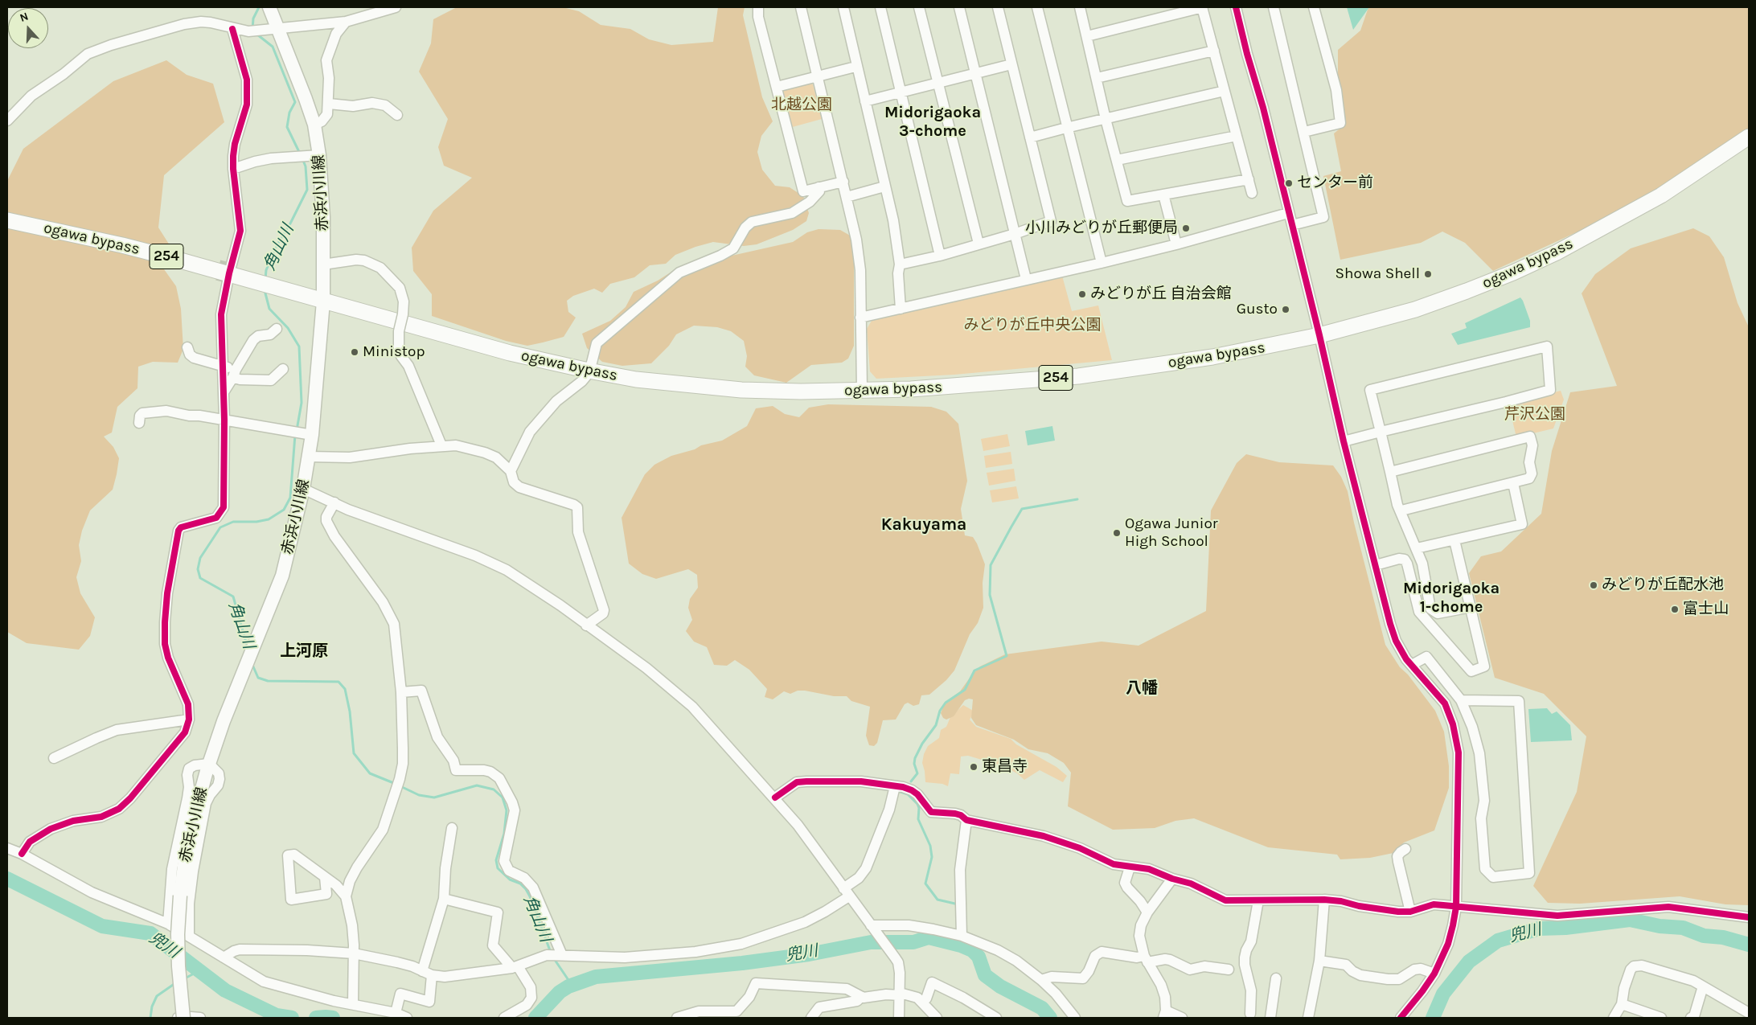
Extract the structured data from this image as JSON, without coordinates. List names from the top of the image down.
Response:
{
  "streets": {
    "highway": ["ogawa bypass", "254"],
    "main road": ["赤浜小川線"]
  },
  "crossings": [
    ["赤浜小川線", "ogawa bypass"]
  ],
  "districts": [
    "Midorigaoka 3-chome",
    "Kakuyama",
    "Midorigaoka 1-chome",
    "上河原",
    "八幡"
  ],
  "water": ["角山川", "兜川"],
  "parks": ["北越公園", "みどりが丘中央公園", "芹沢公園"],
  "places": [
    "センター前",
    "小川みどりが丘郵便局",
    "Showa Shell",
    "みどりが丘 自治会館",
    "Gusto",
    "Ministop",
    "Ogawa Junior High School",
    "みどりが丘配水池",
    "富士山",
    "東昌寺"
  ],
  "north": "top"
}
